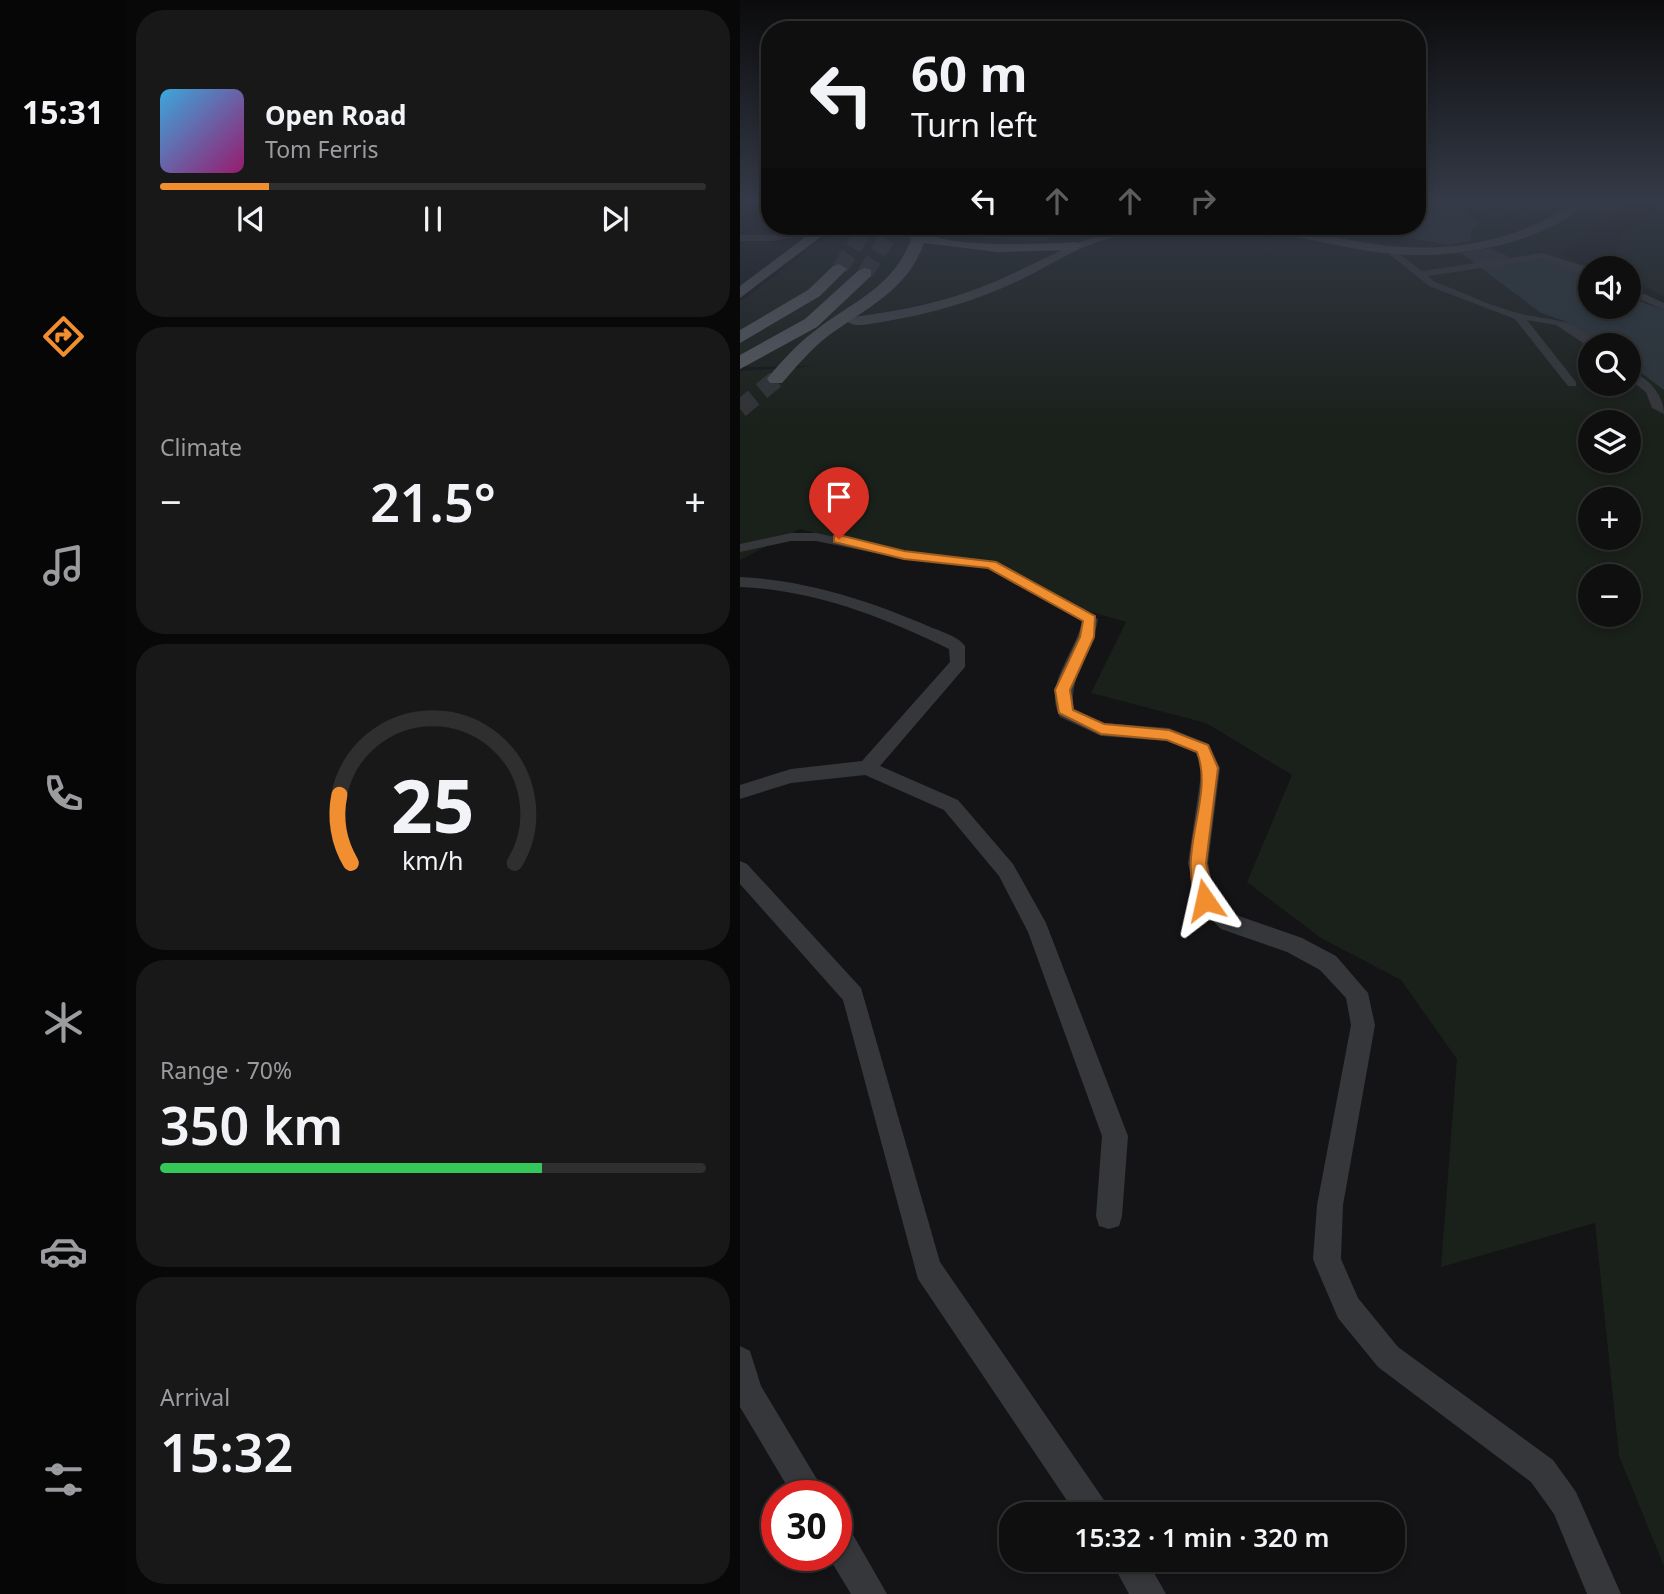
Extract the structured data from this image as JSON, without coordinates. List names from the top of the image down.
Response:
{
  "page": {
    "tabs": "15:31",
    "turn": ["60 m", "Turn left"],
    "song": ["Open Road", "Tom Ferris"],
    "map_buttons": ["+", "−"],
    "tile": [
      "Climate",
      ["Range · 70%", "350 km"],
      ["Arrival", "15:32"]
    ],
    "heat": ["−", "21.5°", "+"],
    "limit": "30",
    "trip": "15:32 · 1 min · 320 m",
    "gauge": ["25", "km/h"]
  }
}
